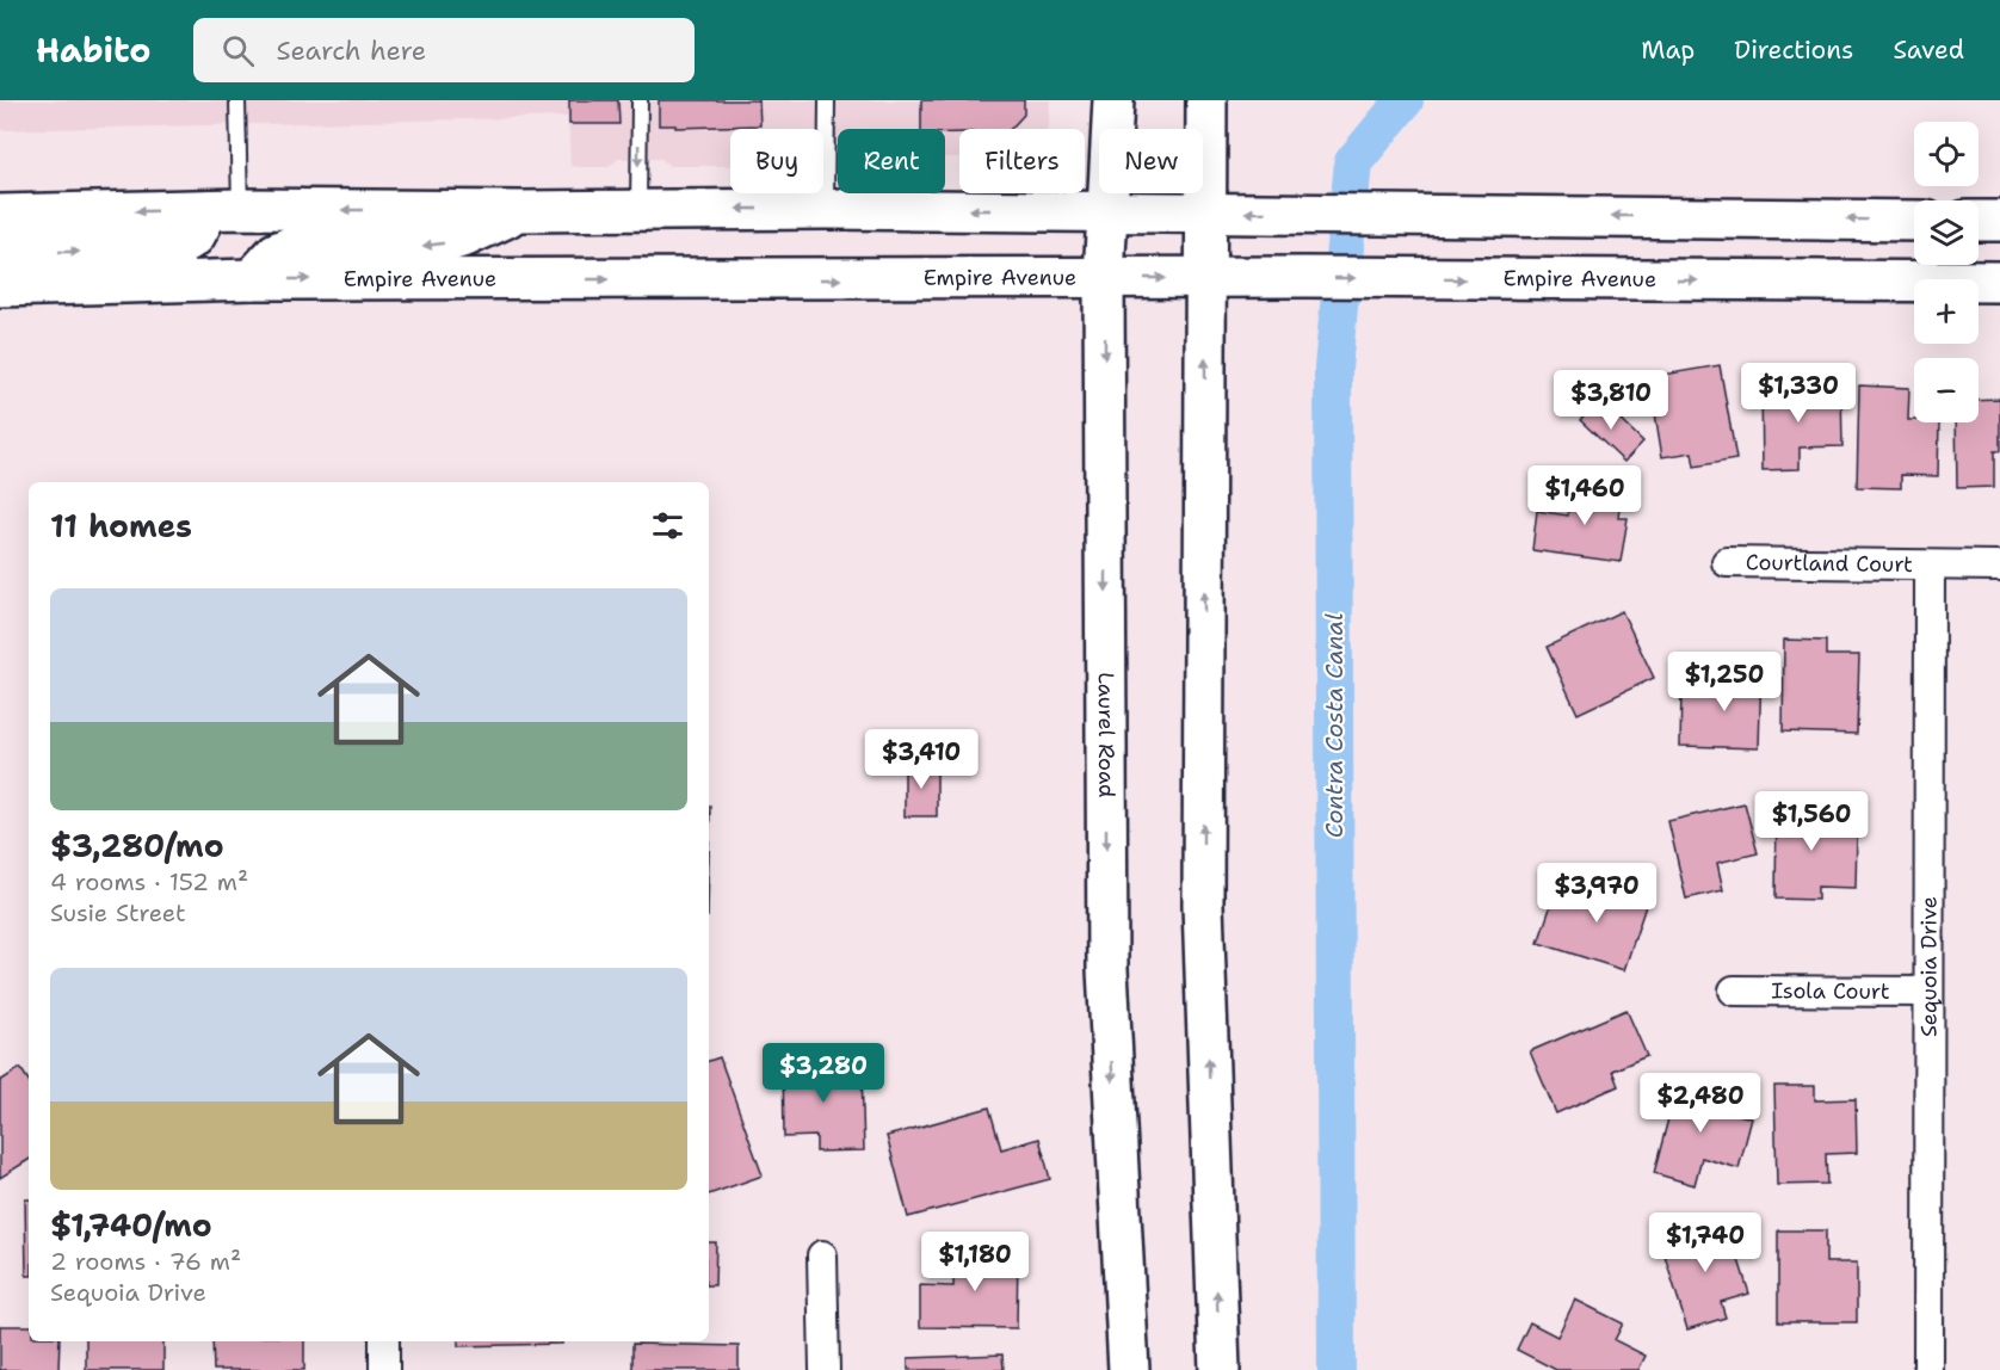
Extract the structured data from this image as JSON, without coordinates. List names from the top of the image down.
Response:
{
  "streets": {
    "main road": ["Empire Avenue", "Laurel Road"],
    "street": ["Courtland Court", "Sequoia Drive", "Isola Court"]
  },
  "crossings": [
    ["Empire Avenue", "Laurel Road"],
    ["Courtland Court", "Sequoia Drive"],
    ["Sequoia Drive", "Isola Court"]
  ],
  "water": ["Contra Costa Canal"],
  "page": {
    "header": "Habito",
    "search": "Search here",
    "nav": ["Map", "Directions", "Saved"],
    "map_buttons": ["+", "−"],
    "chip": [
      "Buy",
      "Rent",
      "Filters",
      "New"
    ],
    "price": [
      "$1,330",
      "$3,810",
      "$1,460",
      "$1,250",
      "$3,410",
      "$1,560",
      "$3,970",
      "$3,280",
      "$2,480",
      "$1,740",
      "$1,180"
    ],
    "heading": "11 homes",
    "list": [
      {
        "name": "$3,280/mo",
        "note": "4 rooms · 152 m² · Susie Street"
      },
      {
        "name": "$1,740/mo",
        "note": "2 rooms · 76 m² · Sequoia Drive"
      }
    ]
  }
}
